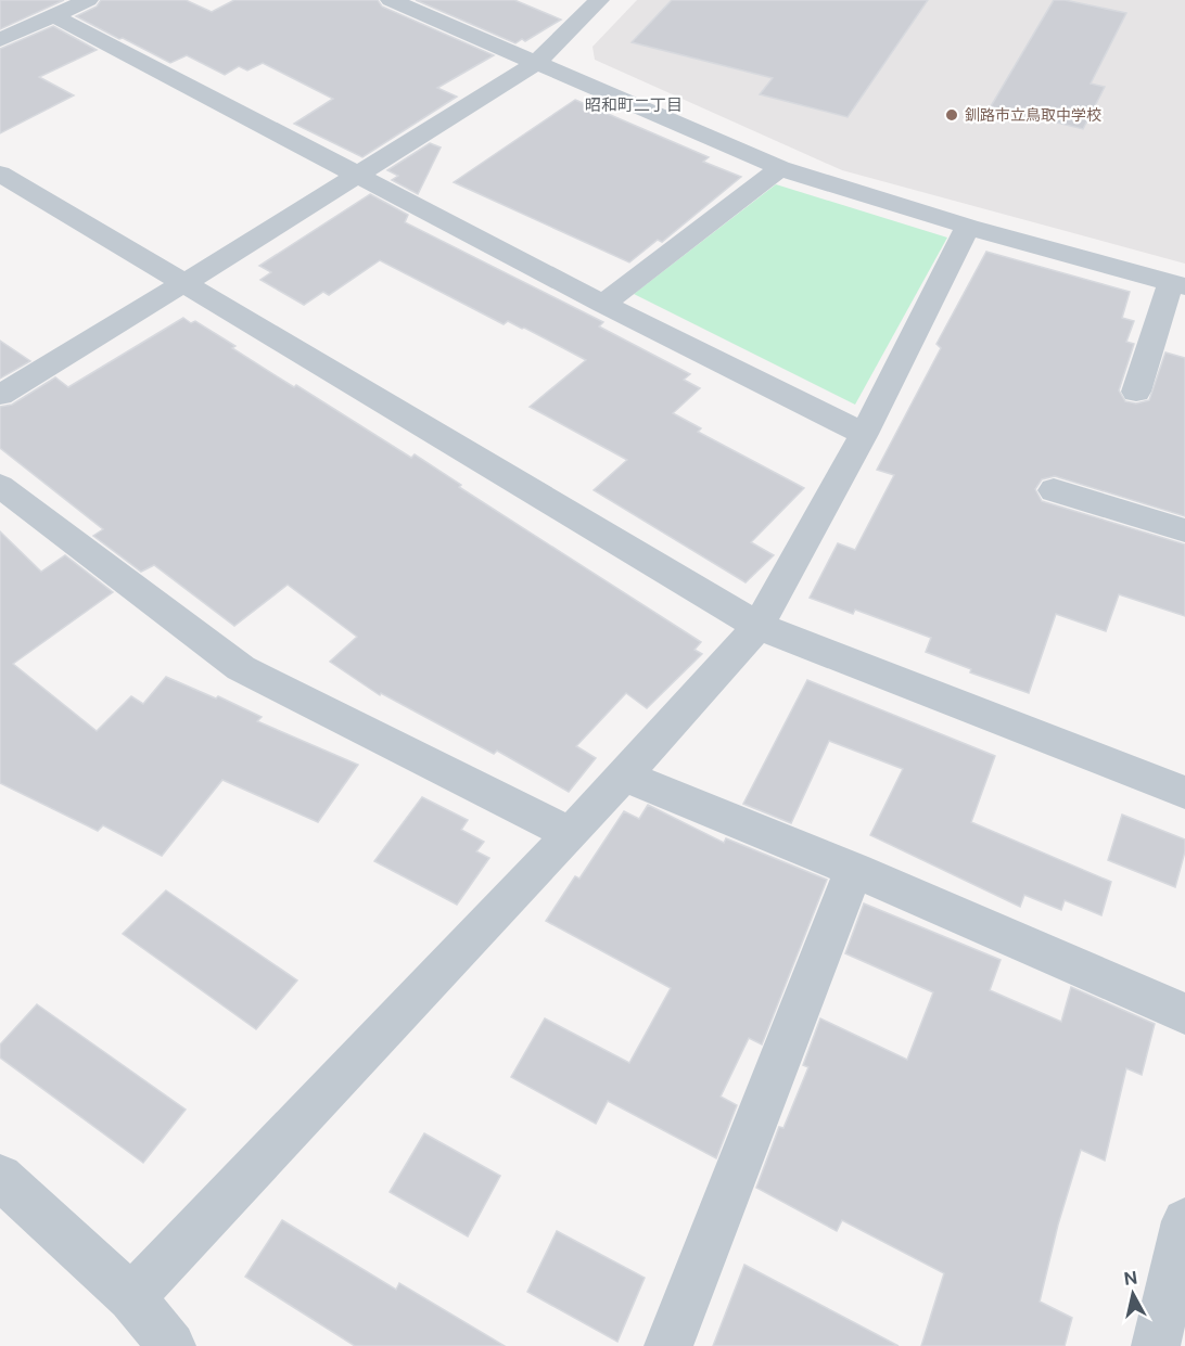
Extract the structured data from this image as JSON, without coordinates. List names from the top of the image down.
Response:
{
  "districts": ["昭和町二丁目"],
  "places": ["釧路市立鳥取中学校"],
  "north": "top"
}
